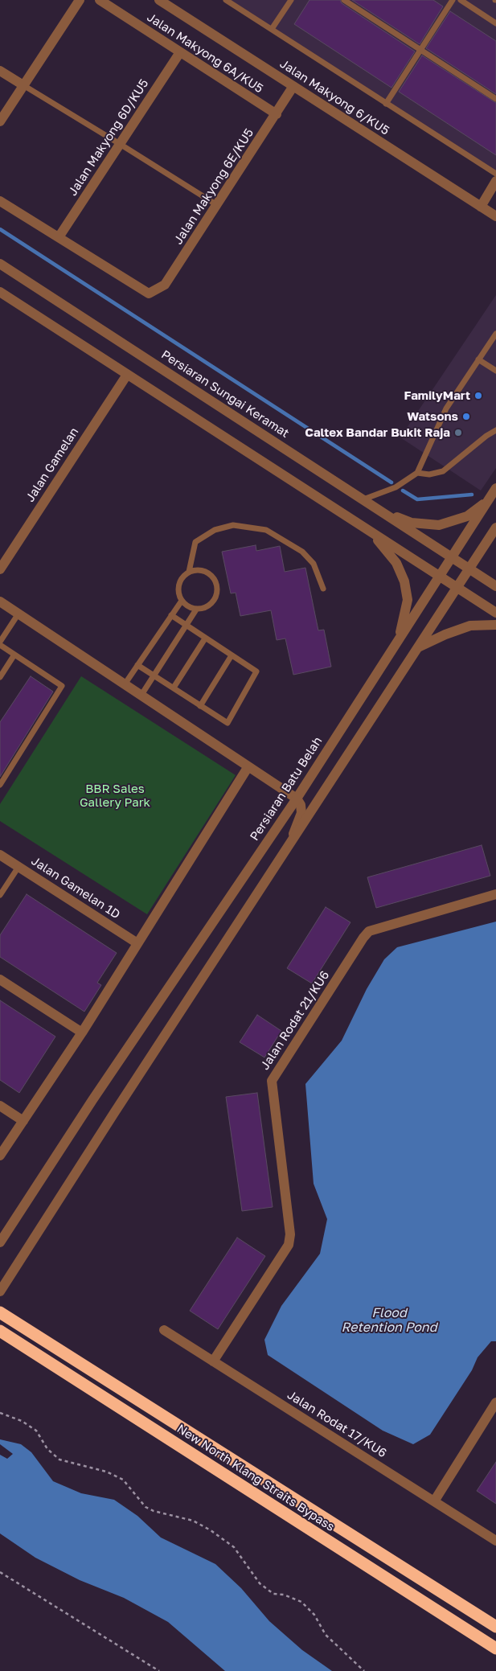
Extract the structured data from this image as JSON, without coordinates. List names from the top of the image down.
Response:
{
  "streets": {
    "highway": ["New North Klang Straits Bypass"],
    "street": [
      "Jalan Makyong 6A/KU5",
      "Jalan Makyong 6/KU5",
      "Jalan Makyong 6D/KU5",
      "Jalan Makyong 6E/KU5",
      "Persiaran Sungai Keramat",
      "Jalan Gamelan",
      "Persiaran Batu Belah",
      "Jalan Gamelan 1D",
      "Jalan Rodat 21/KU6",
      "Jalan Rodat 17/KU6"
    ]
  },
  "crossings": [
    ["Jalan Makyong 6A/KU5", "Jalan Makyong 6D/KU5"],
    ["Jalan Makyong 6A/KU5", "Jalan Makyong 6E/KU5"],
    ["Jalan Makyong 6/KU5", "Jalan Makyong 6E/KU5"],
    ["Jalan Makyong 6D/KU5", "Jalan Makyong 6E/KU5"],
    ["Persiaran Sungai Keramat", "Persiaran Batu Belah"],
    ["Jalan Rodat 21/KU6", "Jalan Rodat 17/KU6"]
  ],
  "water": ["Flood Retention Pond"],
  "parks": ["BBR Sales Gallery Park"],
  "places": ["FamilyMart", "Watsons", "Caltex Bandar Bukit Raja"]
}
